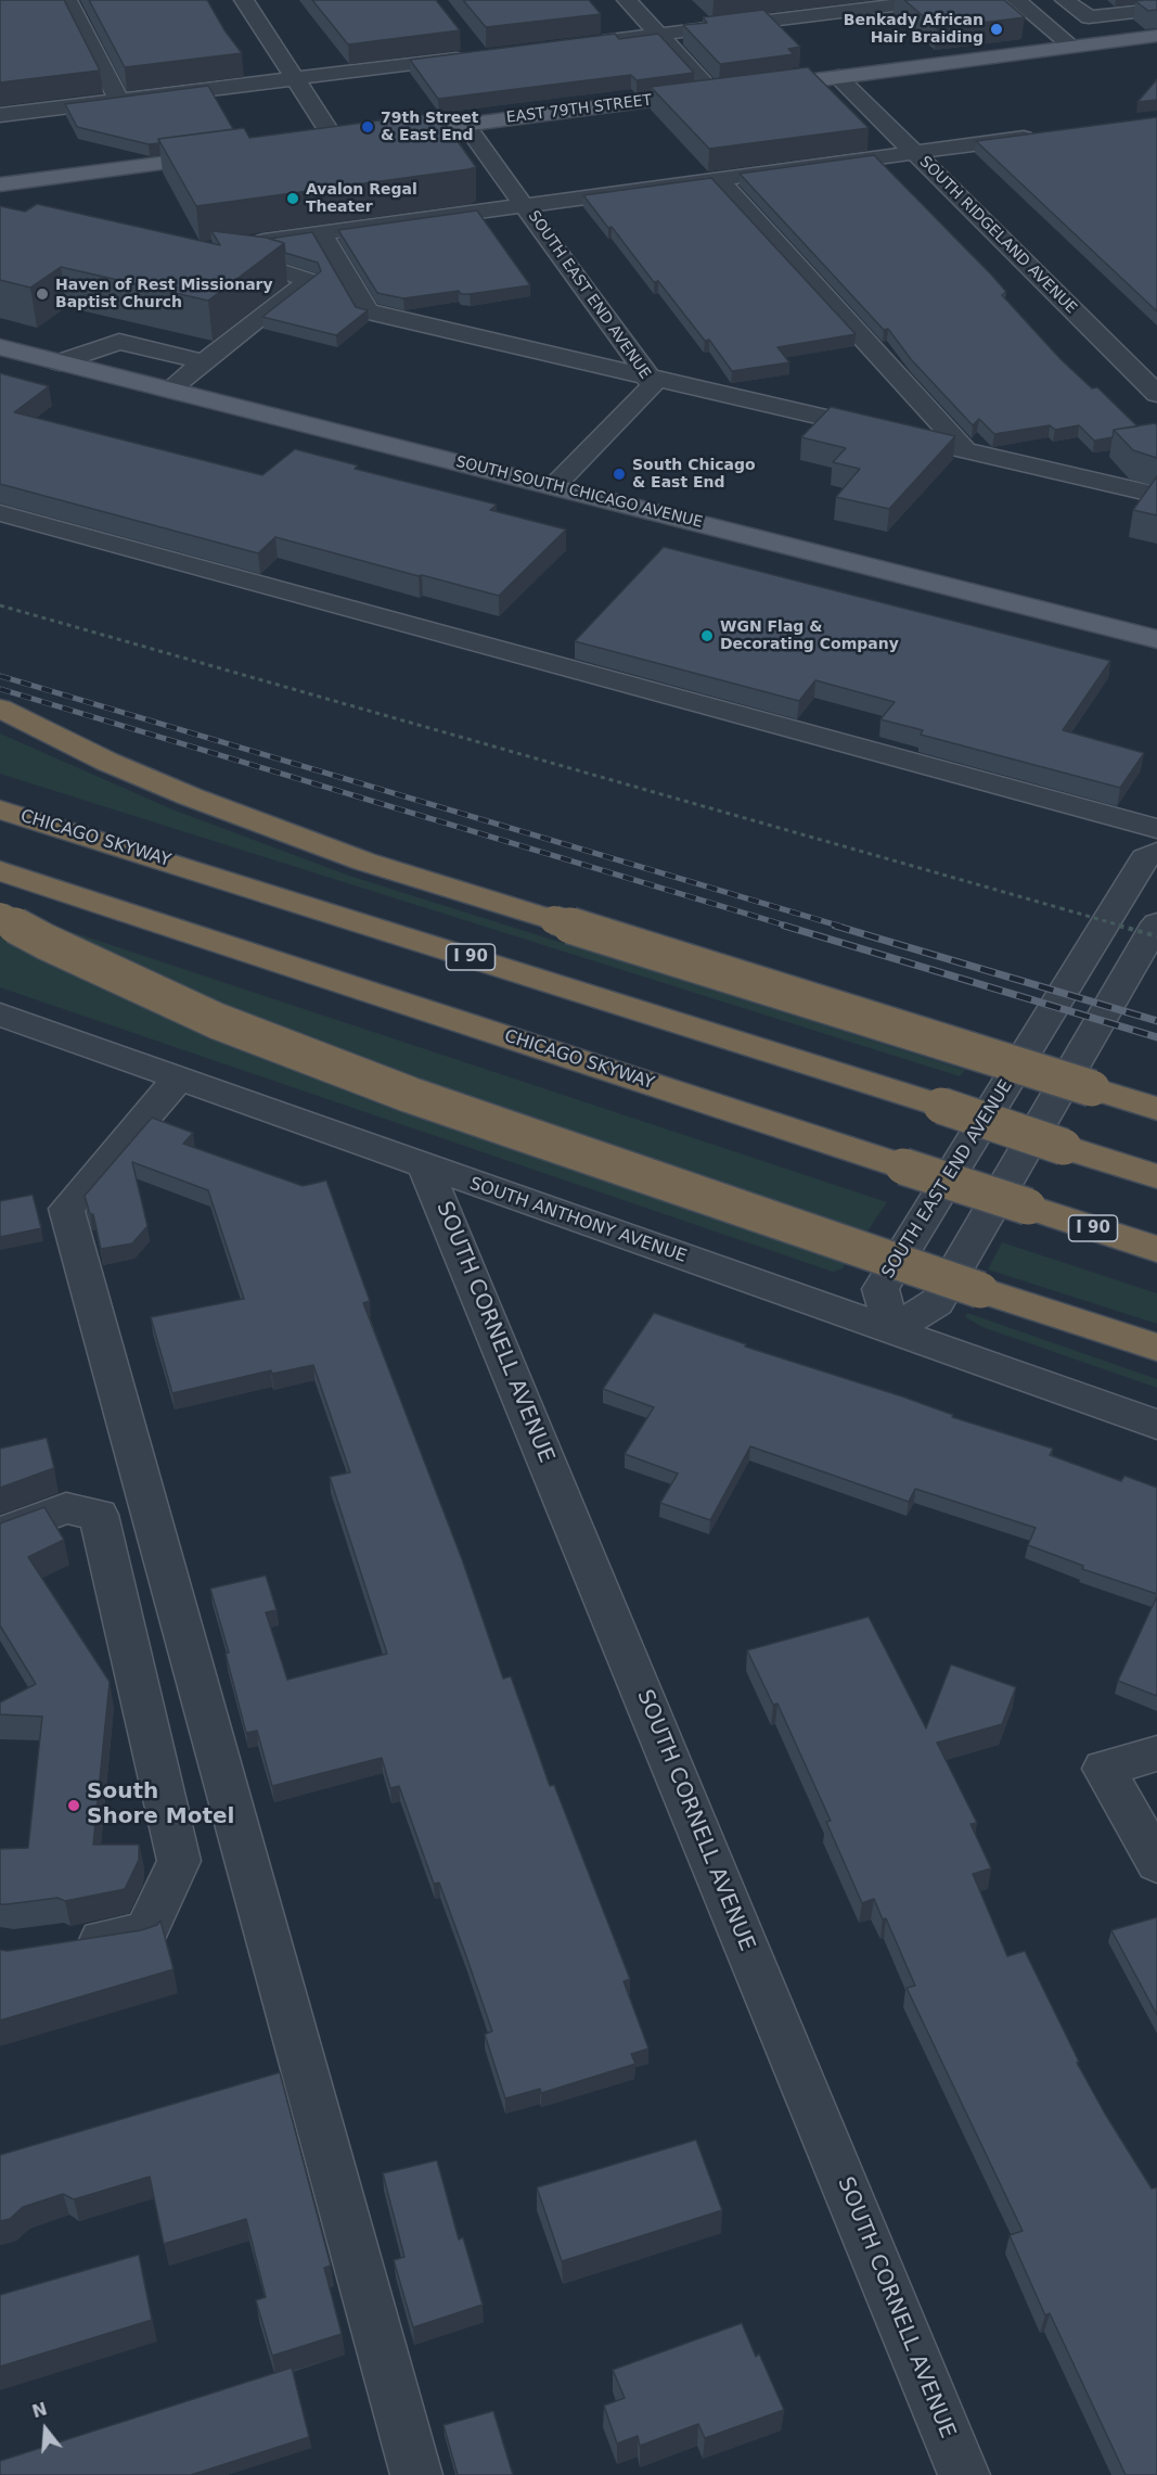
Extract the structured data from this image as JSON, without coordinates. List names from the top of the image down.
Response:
{
  "streets": {
    "highway": ["CHICAGO SKYWAY", "I 90"],
    "main road": ["EAST 79TH STREET", "SOUTH SOUTH CHICAGO AVENUE"],
    "street": [
      "SOUTH RIDGELAND AVENUE",
      "SOUTH EAST END AVENUE",
      "SOUTH ANTHONY AVENUE",
      "SOUTH CORNELL AVENUE"
    ]
  },
  "crossings": [
    ["EAST 79TH STREET", "SOUTH RIDGELAND AVENUE"],
    ["EAST 79TH STREET", "SOUTH EAST END AVENUE"],
    ["SOUTH EAST END AVENUE", "SOUTH SOUTH CHICAGO AVENUE"],
    ["SOUTH EAST END AVENUE", "SOUTH ANTHONY AVENUE"],
    ["SOUTH ANTHONY AVENUE", "SOUTH CORNELL AVENUE"]
  ],
  "places": [
    "Benkady African Hair Braiding",
    "79th Street & East End",
    "Avalon Regal Theater",
    "Haven of Rest Missionary Baptist Church",
    "South Chicago & East End",
    "WGN Flag & Decorating Company",
    "South Shore Motel"
  ],
  "north": "top"
}
